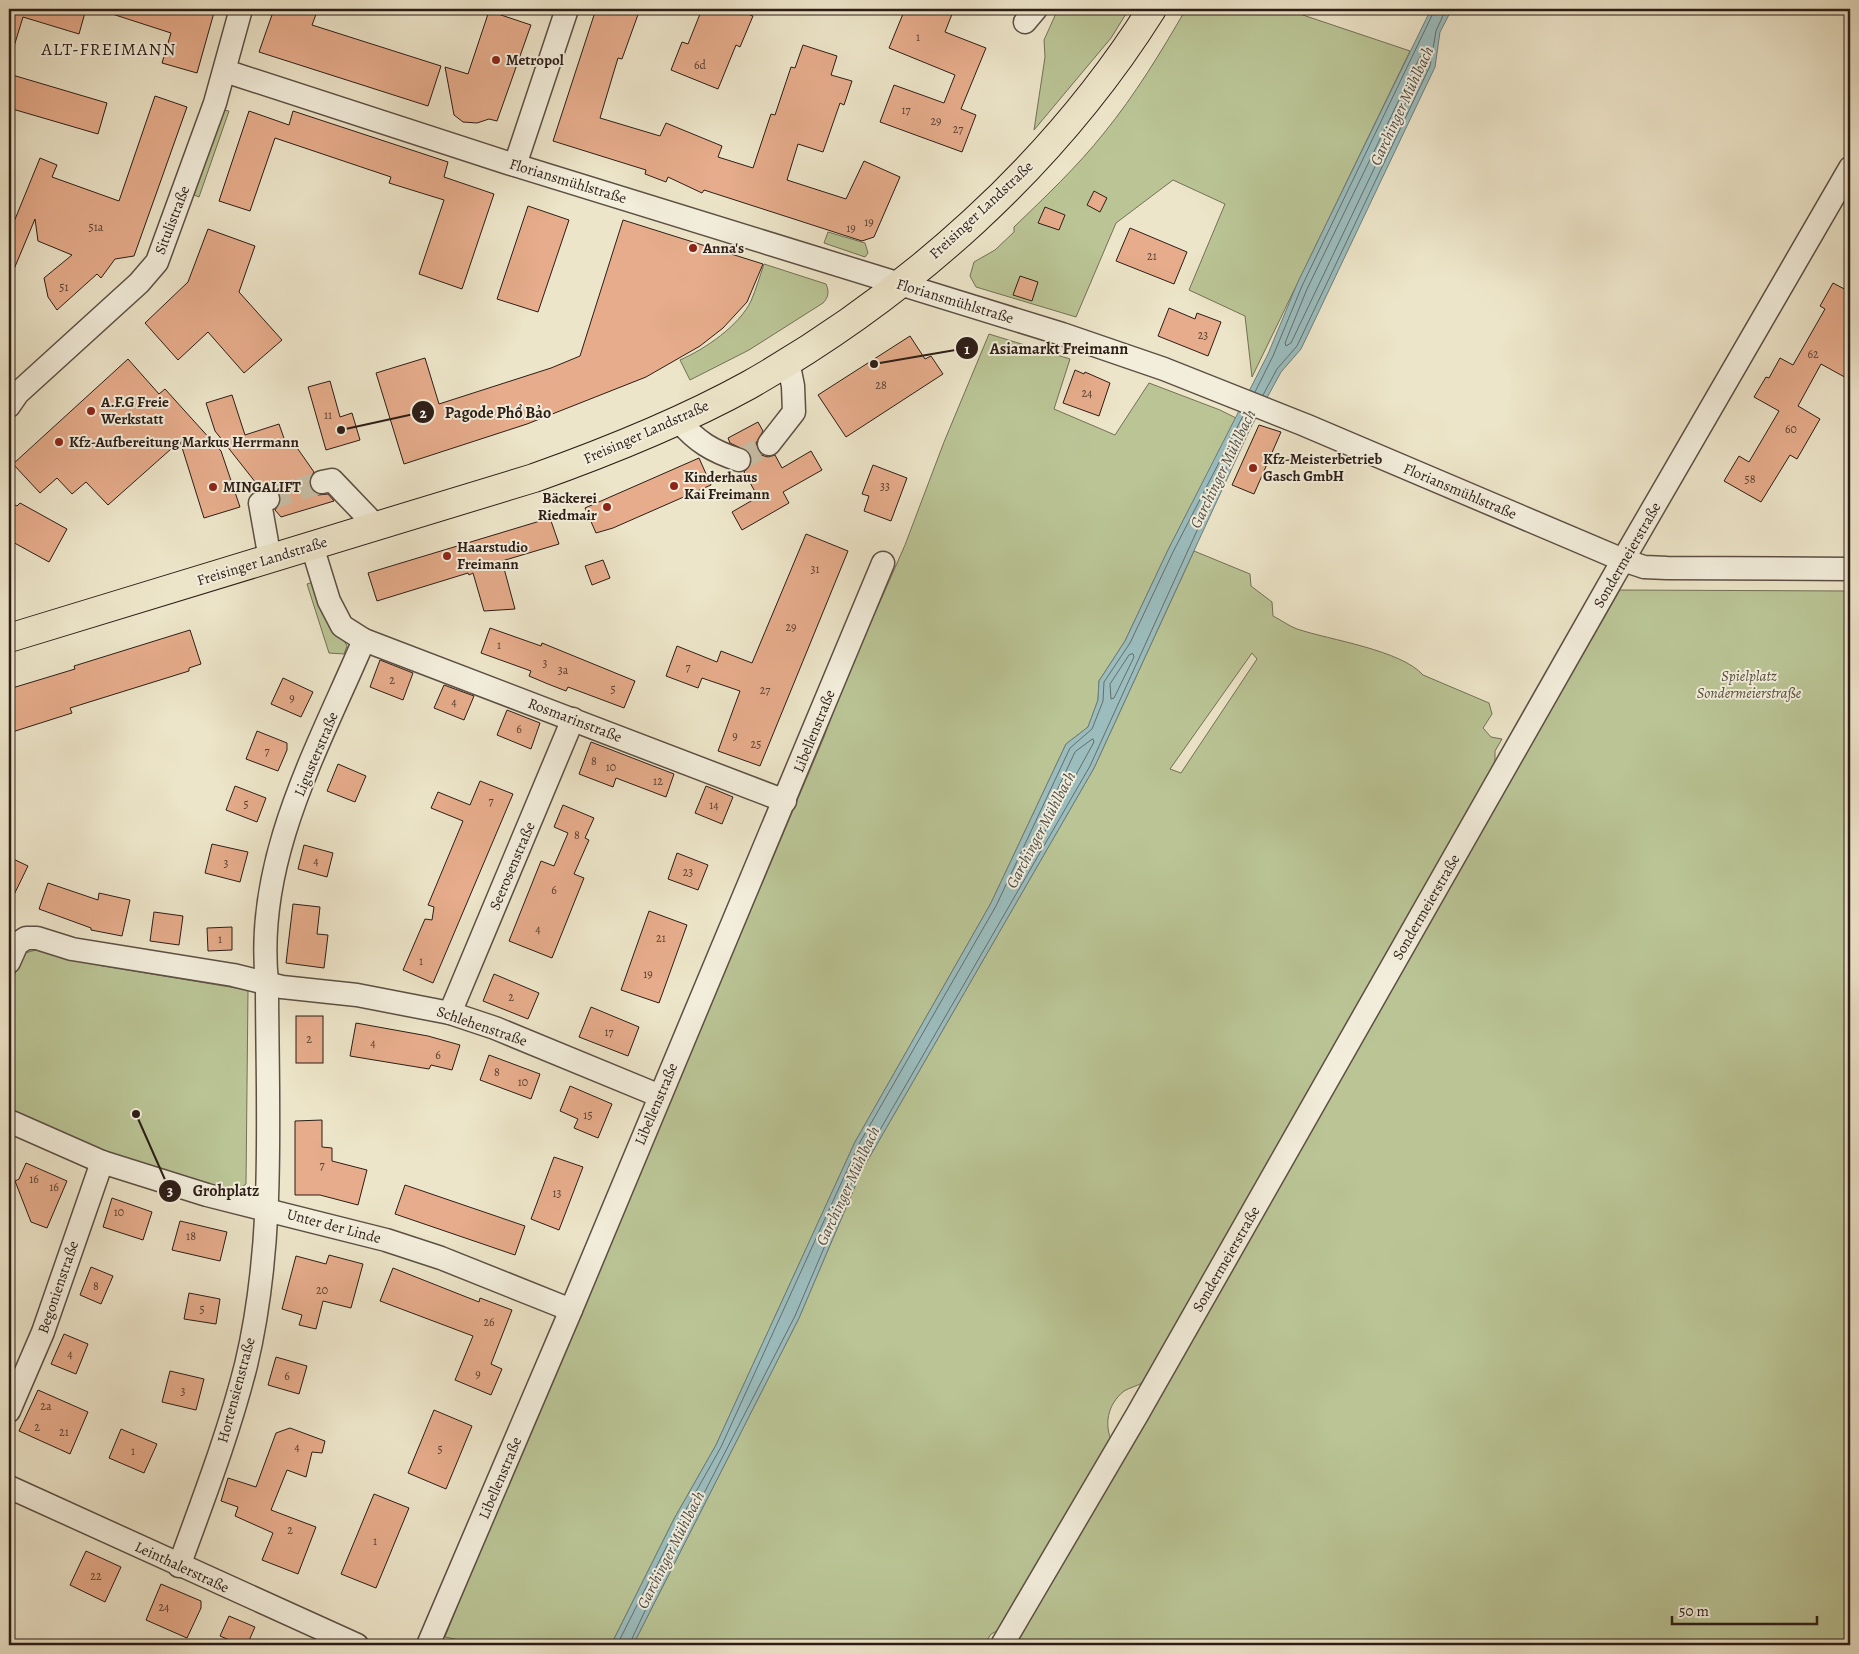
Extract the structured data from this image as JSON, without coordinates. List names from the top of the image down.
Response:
{
  "streets": {
    "main road": ["Freisinger Landstraße"],
    "street": [
      "Floriansmühlstraße",
      "Situlistraße",
      "Sondermeierstraße",
      "Rosmarinstraße",
      "Libellenstraße",
      "Ligusterstraße",
      "Seerosenstraße",
      "Schlehenstraße",
      "Unter der Linde",
      "Begonienstraße",
      "Hortensienstraße",
      "Leinthalerstraße"
    ]
  },
  "crossings": [
    ["Floriansmühlstraße", "Freisinger Landstraße"],
    ["Floriansmühlstraße", "Situlistraße"],
    ["Floriansmühlstraße", "Sondermeierstraße"],
    ["Rosmarinstraße", "Libellenstraße"],
    ["Rosmarinstraße", "Ligusterstraße"],
    ["Rosmarinstraße", "Seerosenstraße"],
    ["Libellenstraße", "Schlehenstraße"],
    ["Libellenstraße", "Unter der Linde"],
    ["Ligusterstraße", "Schlehenstraße"],
    ["Ligusterstraße", "Unter der Linde"],
    ["Ligusterstraße", "Hortensienstraße"],
    ["Seerosenstraße", "Schlehenstraße"],
    ["Unter der Linde", "Begonienstraße"],
    ["Unter der Linde", "Hortensienstraße"],
    ["Hortensienstraße", "Leinthalerstraße"]
  ],
  "districts": ["ALT-FREIMANN"],
  "water": ["Garchinger Mühlbach"],
  "parks": ["Spielplatz Sondermeierstraße"],
  "places": [
    "Metropol",
    "Anna's",
    "Asiamarkt Freimann",
    "A.F.G Freie Werkstatt",
    "Pagode Phổ Bảo",
    "Kfz-Aufbereitung Markus Herrmann",
    "Kfz-Meisterbetrieb Gasch GmbH",
    "Kinderhaus Kai Freimann",
    "MINGALIFT",
    "Bäckerei Riedmair",
    "Haarstudio Freimann",
    "Grohplatz"
  ],
  "house_numbers": [
    "1",
    "6d",
    "17",
    "29",
    "27",
    "19",
    "51a",
    "19",
    "21",
    "51",
    "23",
    "62",
    "28",
    "24",
    "11",
    "60",
    "58",
    "33",
    "31",
    "29",
    "1",
    "3",
    "7",
    "3a",
    "2",
    "5",
    "27",
    "9",
    "4",
    "6",
    "9",
    "25",
    "7",
    "8",
    "10",
    "12",
    "7",
    "5",
    "14",
    "8",
    "4",
    "3",
    "23",
    "6",
    "4",
    "21",
    "1",
    "1",
    "19",
    "2",
    "17",
    "2",
    "4",
    "6",
    "8",
    "10",
    "15",
    "7",
    "16",
    "16",
    "13",
    "10",
    "18",
    "8",
    "20",
    "5",
    "26",
    "4",
    "9",
    "6",
    "3",
    "2a",
    "2",
    "21",
    "4",
    "5",
    "1",
    "2",
    "1",
    "22",
    "24"
  ],
  "scale_bar": "50 m"
}
